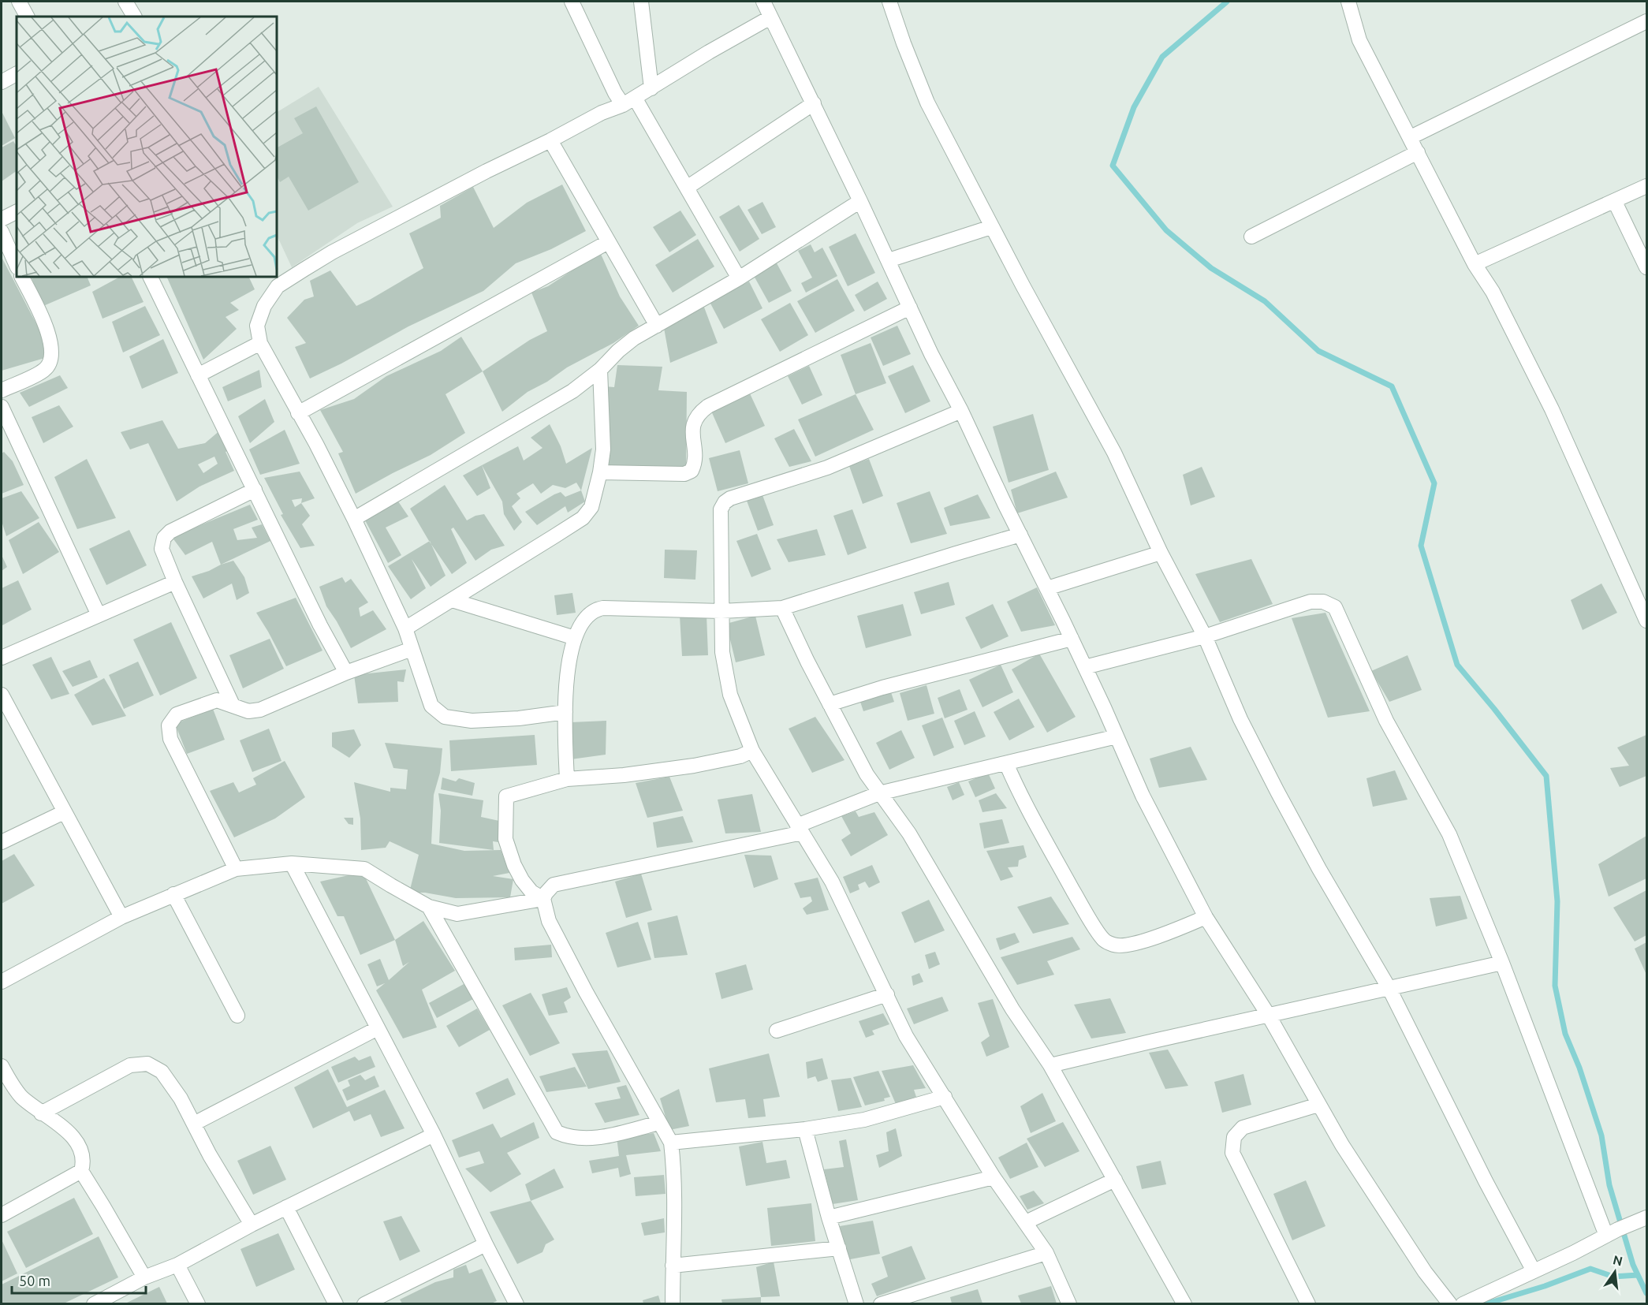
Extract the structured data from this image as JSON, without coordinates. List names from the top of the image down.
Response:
{
  "scale_bar": "50 m",
  "north": "top"
}
